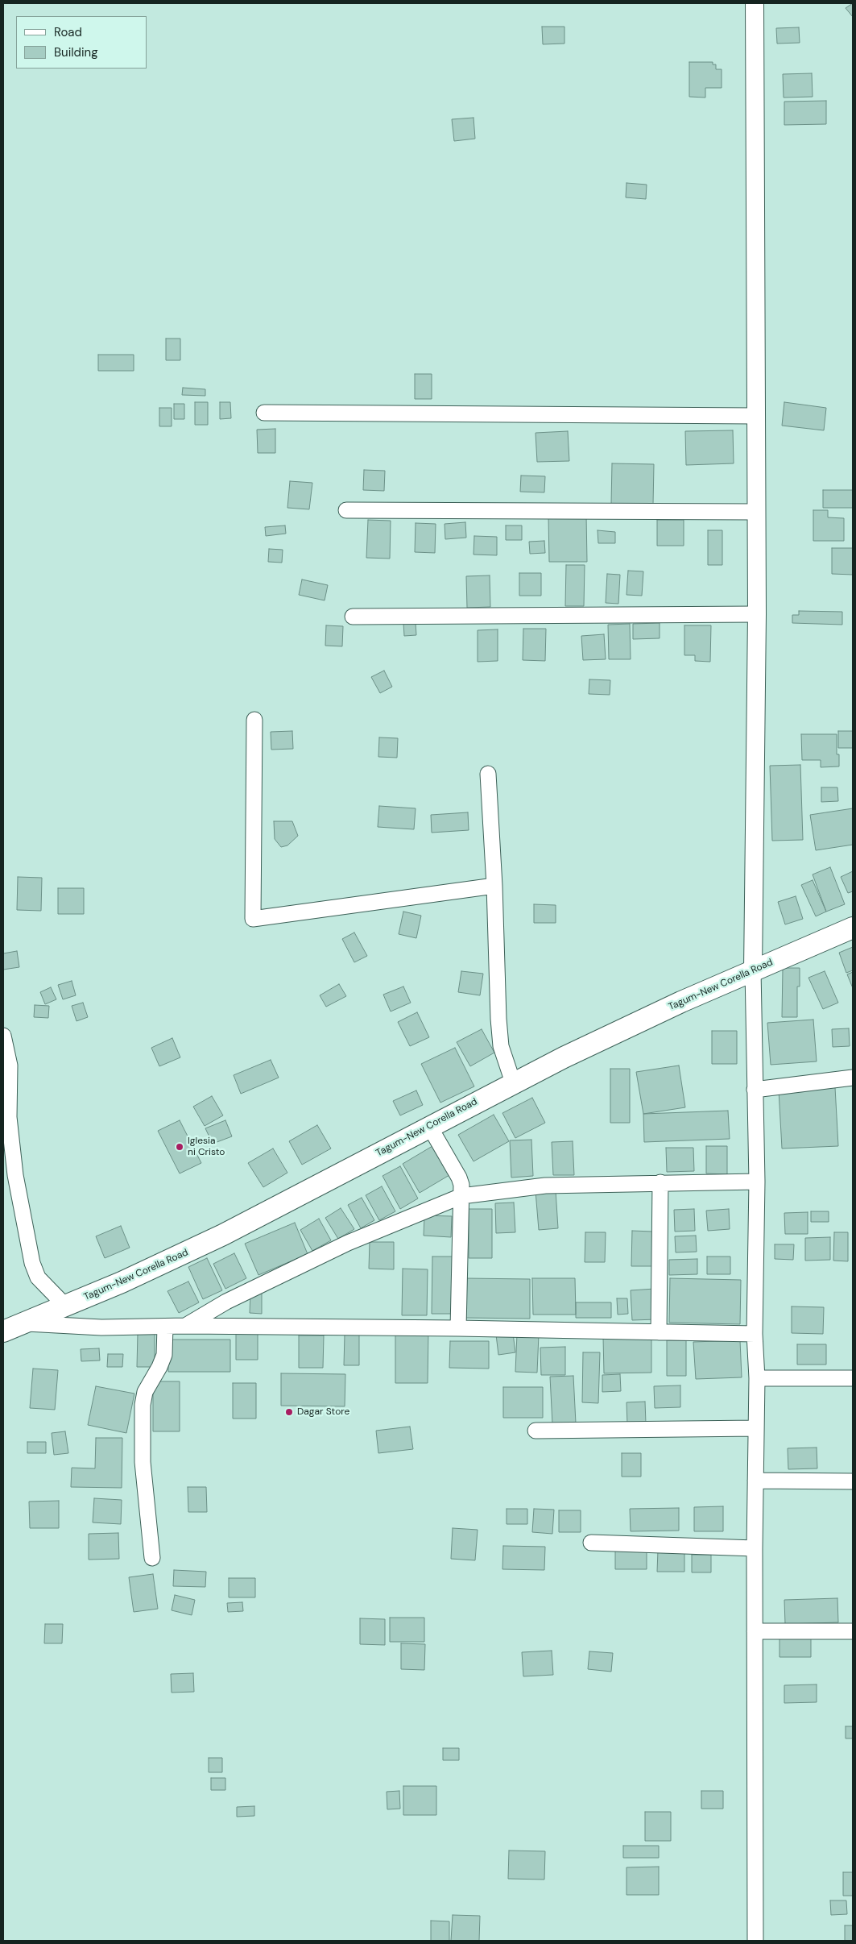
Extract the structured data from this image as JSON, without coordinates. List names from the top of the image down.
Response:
{
  "streets": {
    "main road": ["Tagum-New Corella Road"]
  },
  "places": ["Iglesia ni Cristo", "Dagar Store"],
  "legend": ["Road", "Building"]
}
